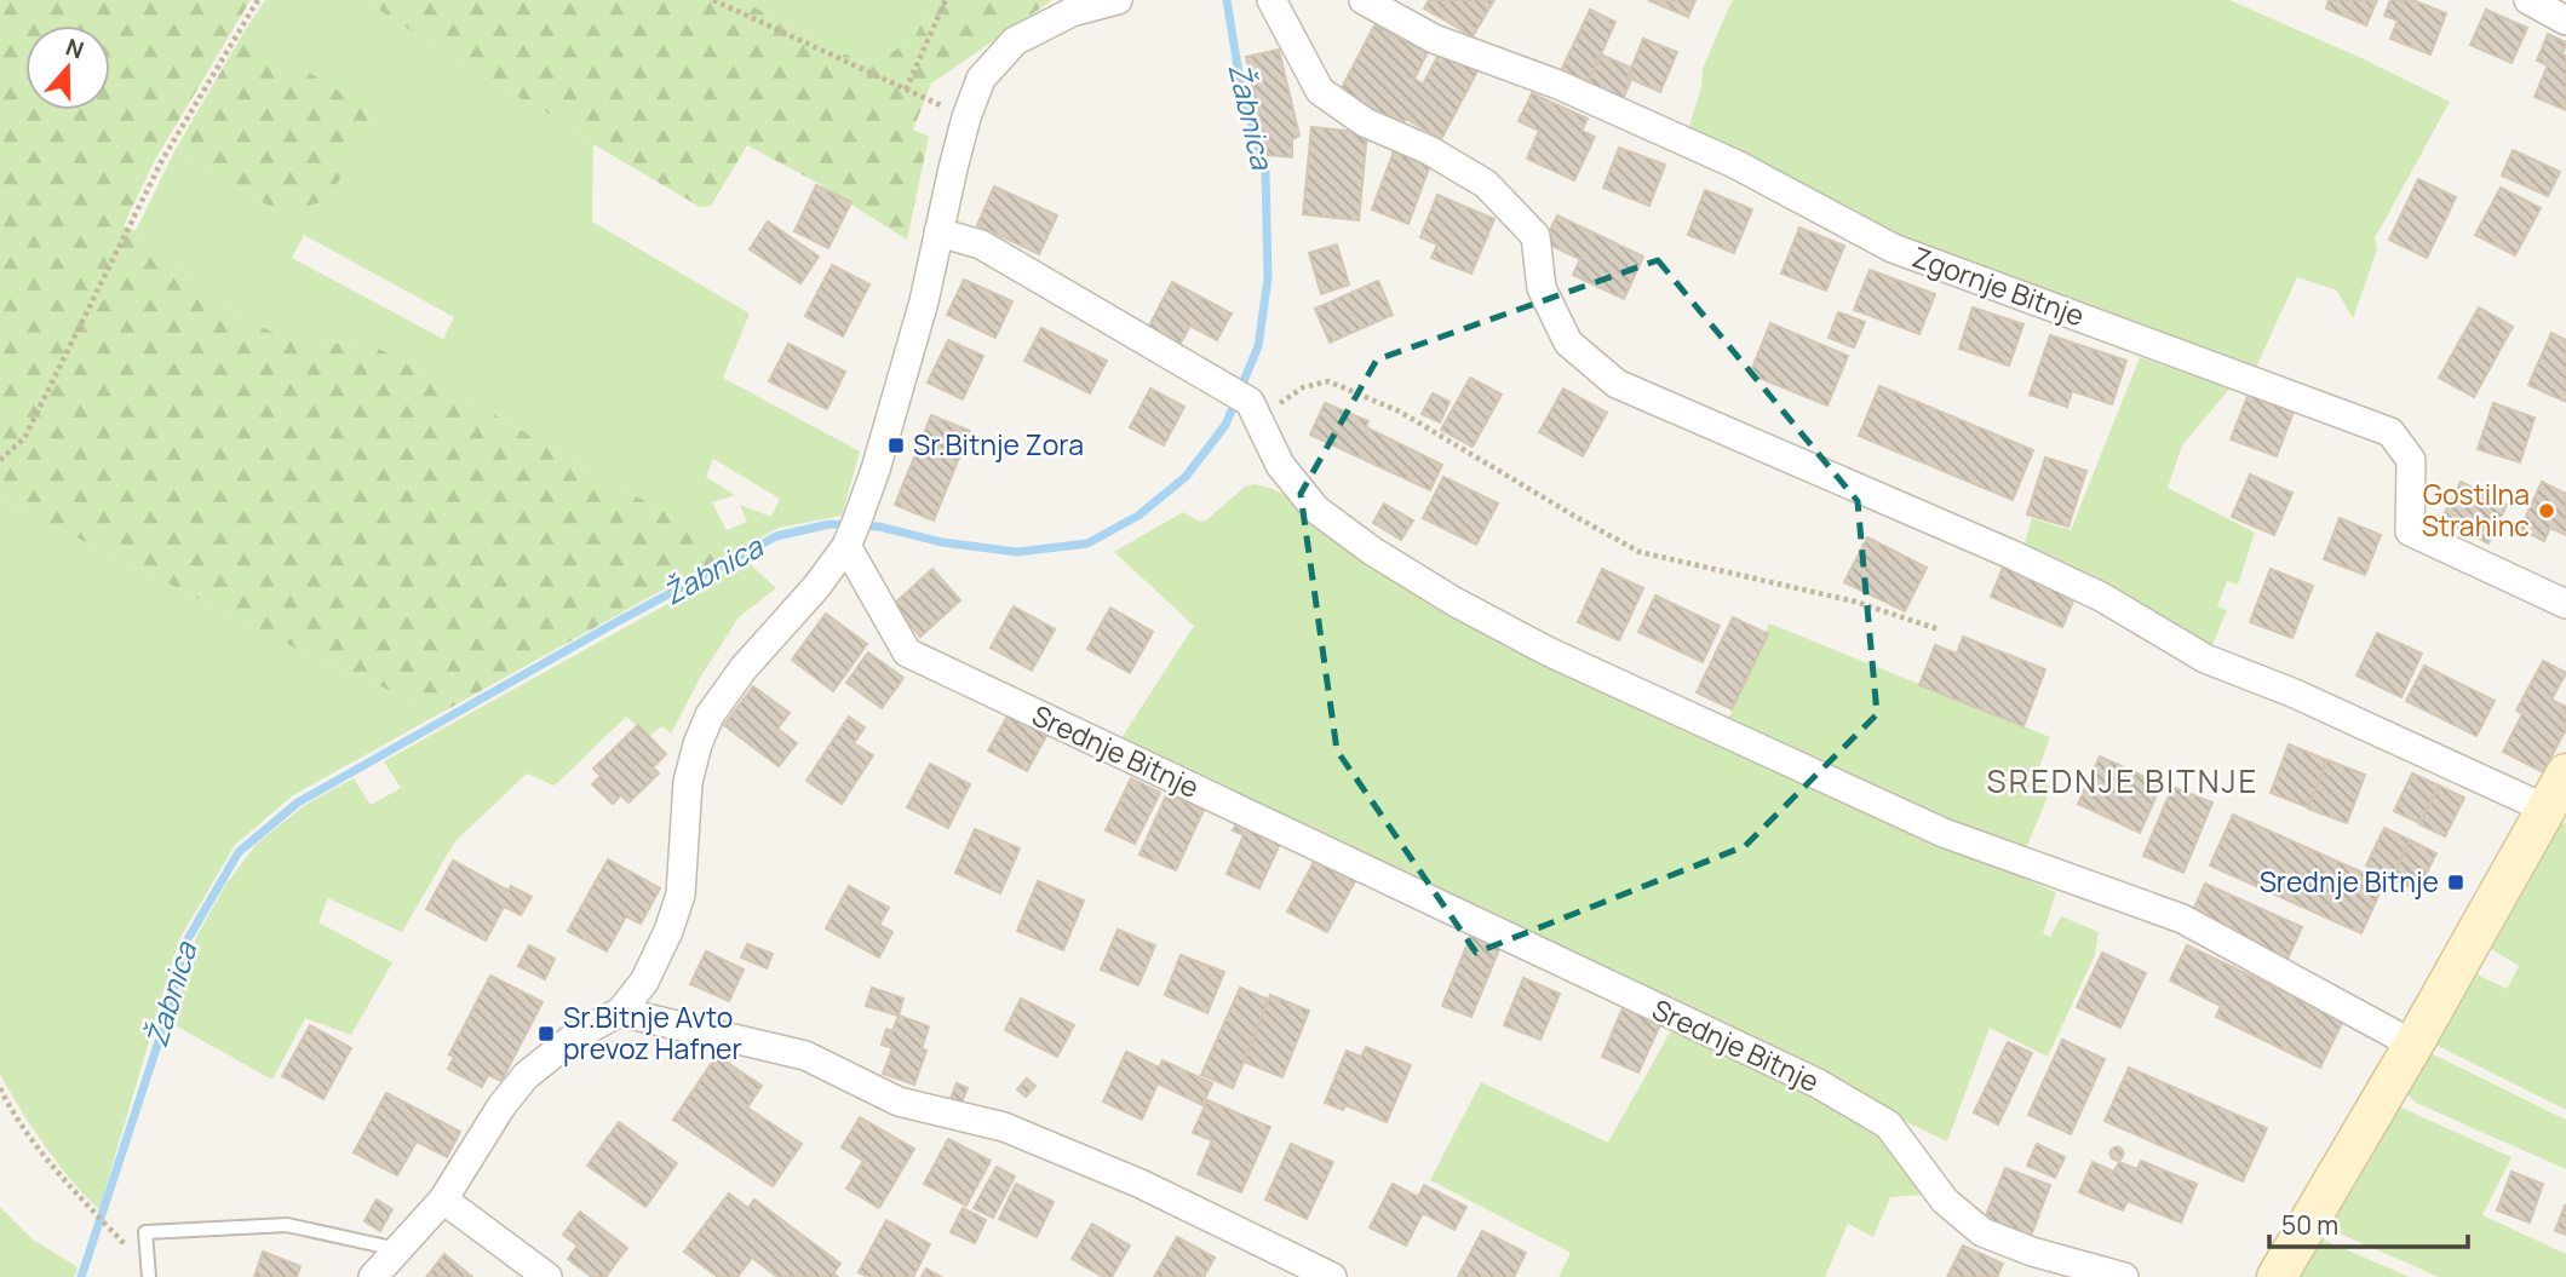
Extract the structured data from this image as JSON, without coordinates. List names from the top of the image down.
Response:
{
  "streets": {
    "street": ["Zgornje Bitnje", "Srednje Bitnje"]
  },
  "districts": ["SREDNJE BITNJE"],
  "water": ["Žabnica"],
  "places": {
    "transit": ["Sr.Bitnje Zora", "Srednje Bitnje", "Sr.Bitnje Avto prevoz Hafner"],
    "other": ["Gostilna Strahinc"]
  },
  "scale_bar": "50 m",
  "north": "top"
}
